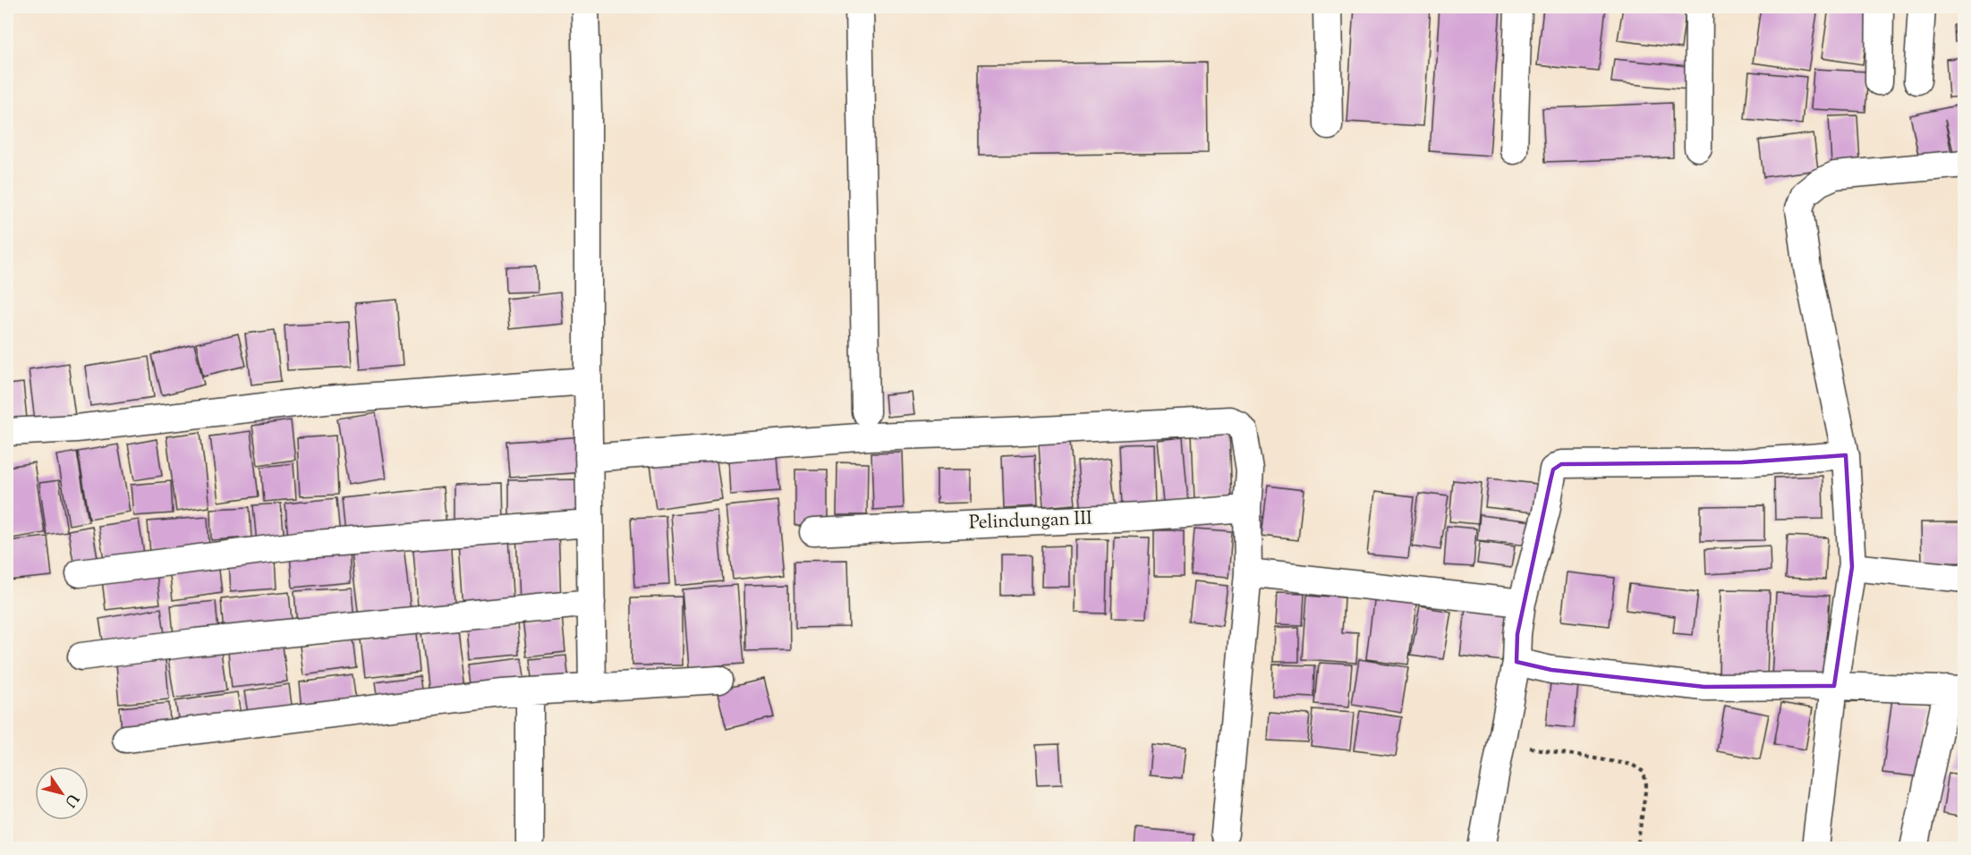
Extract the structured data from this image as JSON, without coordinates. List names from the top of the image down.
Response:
{
  "streets": {
    "street": ["Pelindungan III"]
  },
  "north": "bottom right"
}
